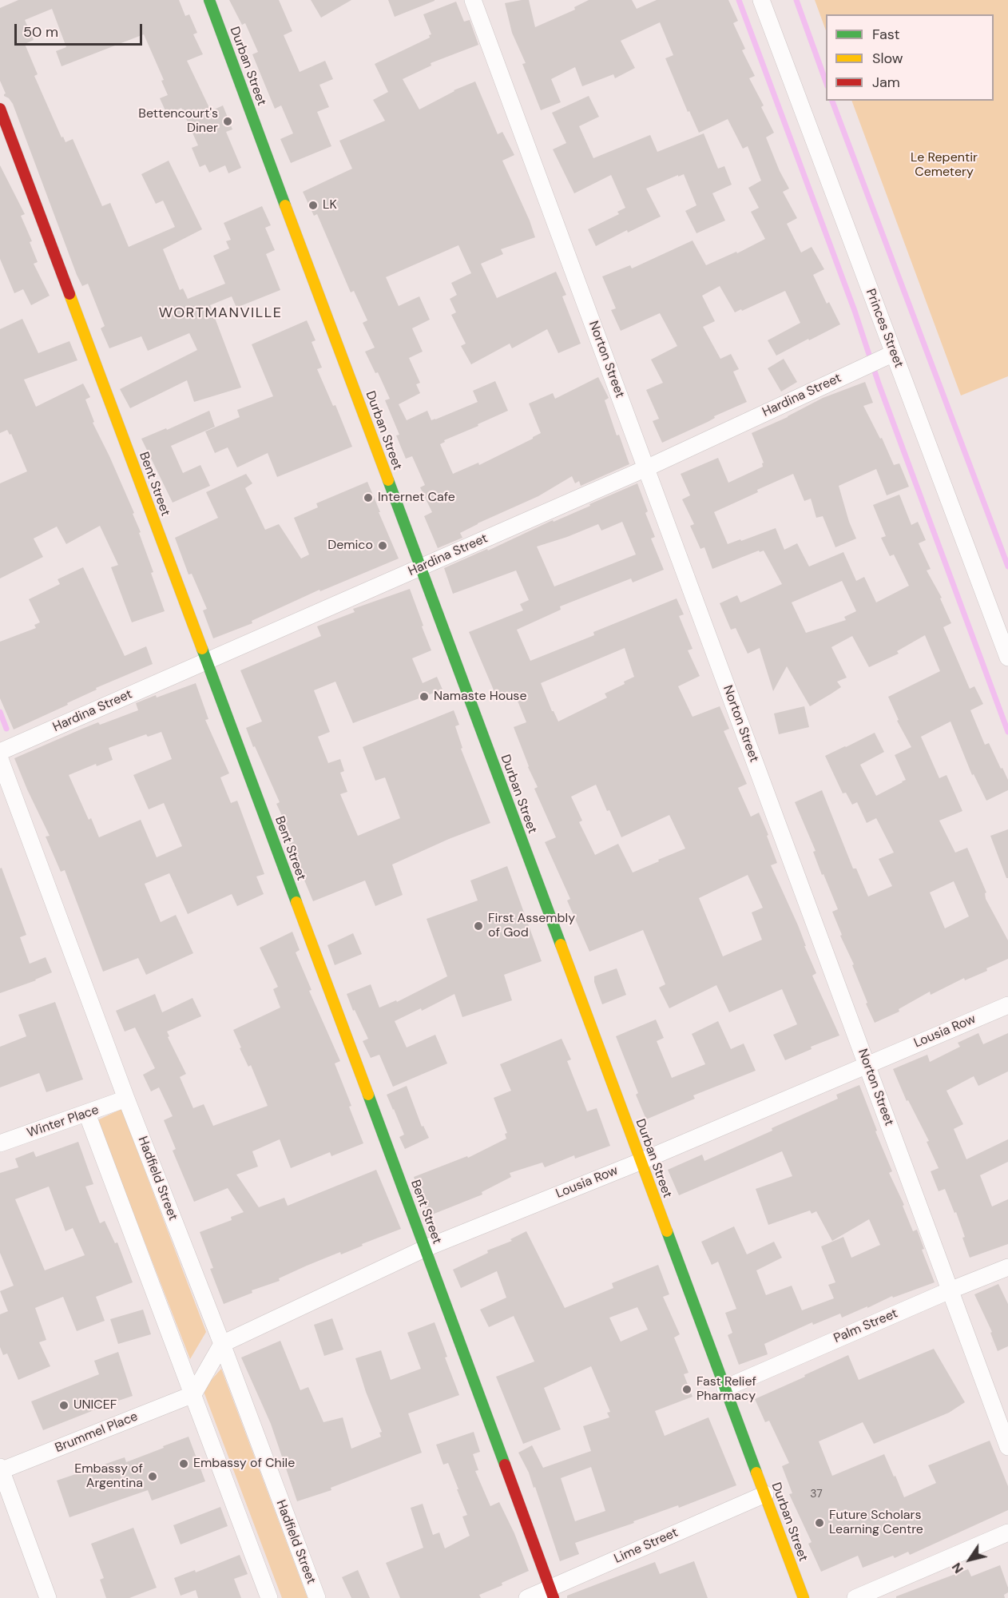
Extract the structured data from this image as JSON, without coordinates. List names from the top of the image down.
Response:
{
  "streets": {
    "street": [
      "Durban Street",
      "Princes Street",
      "Norton Street",
      "Hardina Street",
      "Bent Street",
      "Lousia Row",
      "Winter Place",
      "Hadfield Street",
      "Palm Street",
      "Brummel Place",
      "Lime Street"
    ]
  },
  "crossings": [
    ["Durban Street", "Hardina Street"],
    ["Durban Street", "Lousia Row"],
    ["Durban Street", "Palm Street"],
    ["Durban Street", "Lime Street"],
    ["Princes Street", "Hardina Street"],
    ["Norton Street", "Hardina Street"],
    ["Norton Street", "Lousia Row"],
    ["Norton Street", "Palm Street"],
    ["Hardina Street", "Bent Street"],
    ["Bent Street", "Lousia Row"],
    ["Bent Street", "Lime Street"],
    ["Lousia Row", "Hadfield Street"],
    ["Winter Place", "Hadfield Street"]
  ],
  "districts": ["WORTMANVILLE"],
  "parks": ["Le Repentir Cemetery"],
  "places": [
    "Bettencourt's Diner",
    "LK",
    "Internet Cafe",
    "Demico",
    "Namaste House",
    "First Assembly of God",
    "Fast Relief Pharmacy",
    "UNICEF",
    "Embassy of Chile",
    "Embassy of Argentina",
    "Future Scholars Learning Centre"
  ],
  "house_numbers": ["37"],
  "legend": ["Fast", "Slow", "Jam"],
  "scale_bar": "50 m",
  "north": "bottom left"
}
